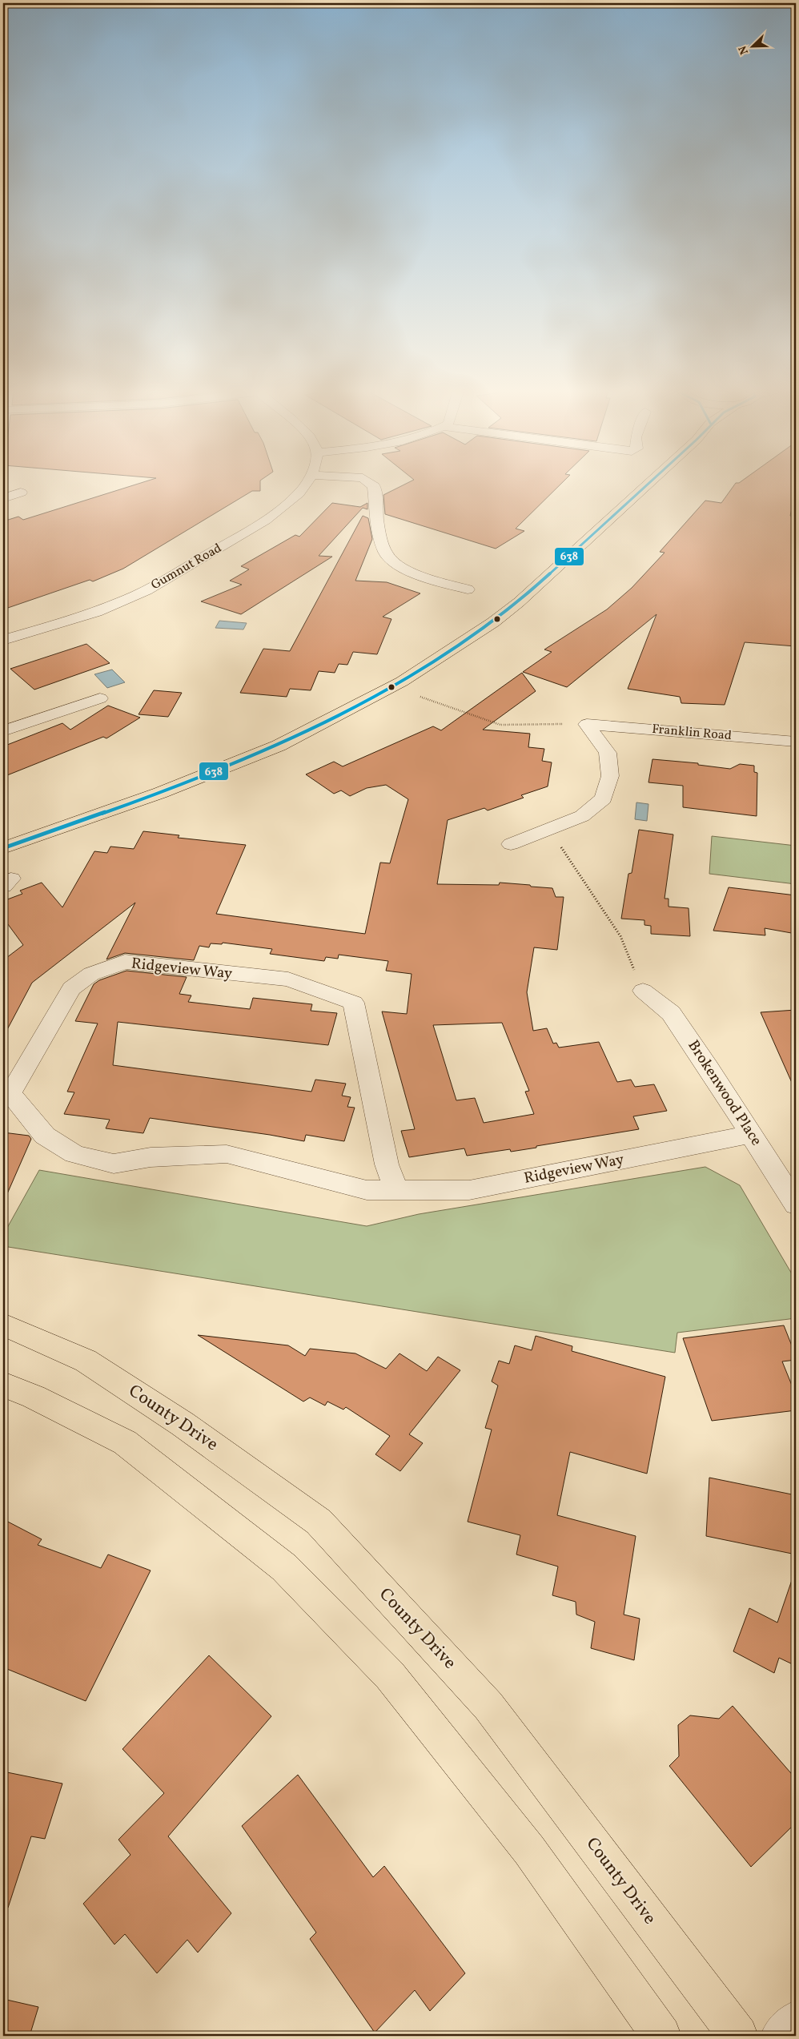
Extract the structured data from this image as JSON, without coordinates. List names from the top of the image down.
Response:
{
  "streets": {
    "main road": ["County Drive"],
    "street": [
      "Gumnut Road",
      "Franklin Road",
      "Ridgeview Way",
      "Brokenwood Place"
    ]
  },
  "crossings": [
    ["Ridgeview Way", "Brokenwood Place"]
  ],
  "lines": ["transit line 638"],
  "north": "bottom left"
}
